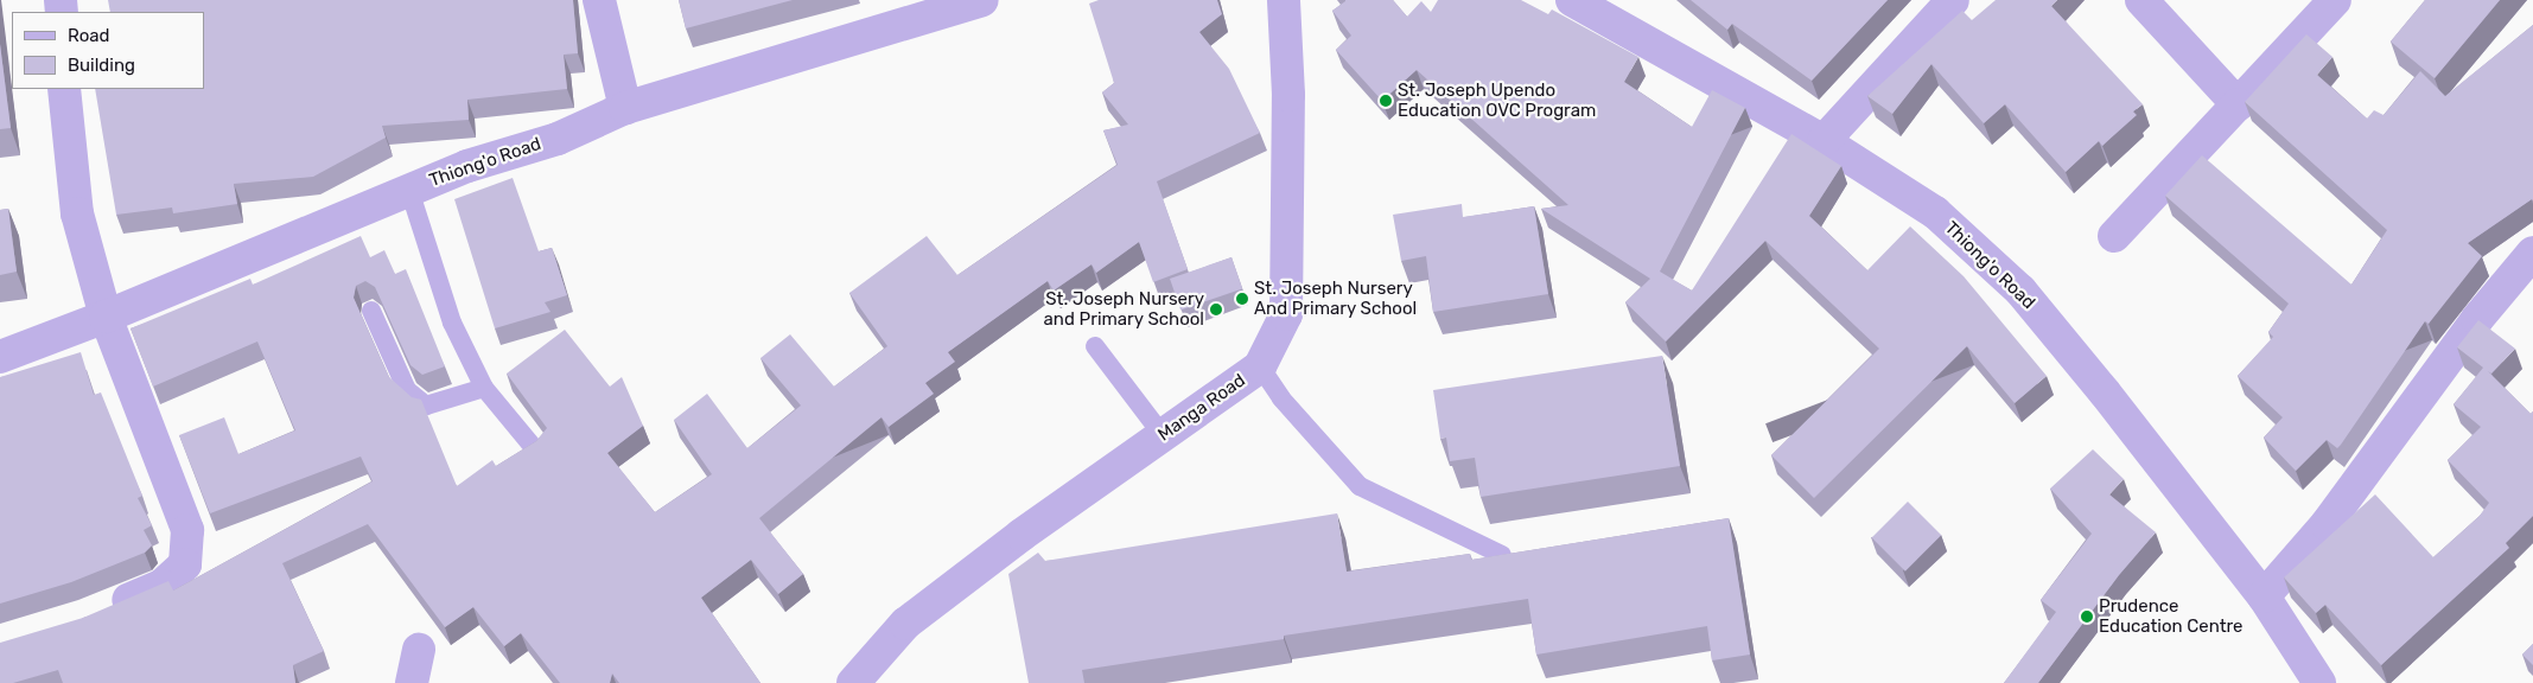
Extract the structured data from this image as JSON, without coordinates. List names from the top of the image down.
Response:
{
  "streets": {
    "street": ["Thiong'o Road", "Manga Road"]
  },
  "places": [
    "St. Joseph Upendo Education OVC Program",
    "St. Joseph Nursery And Primary School",
    "St. Joseph Nursery and Primary School",
    "Prudence Education Centre"
  ],
  "legend": ["Road", "Building"]
}
